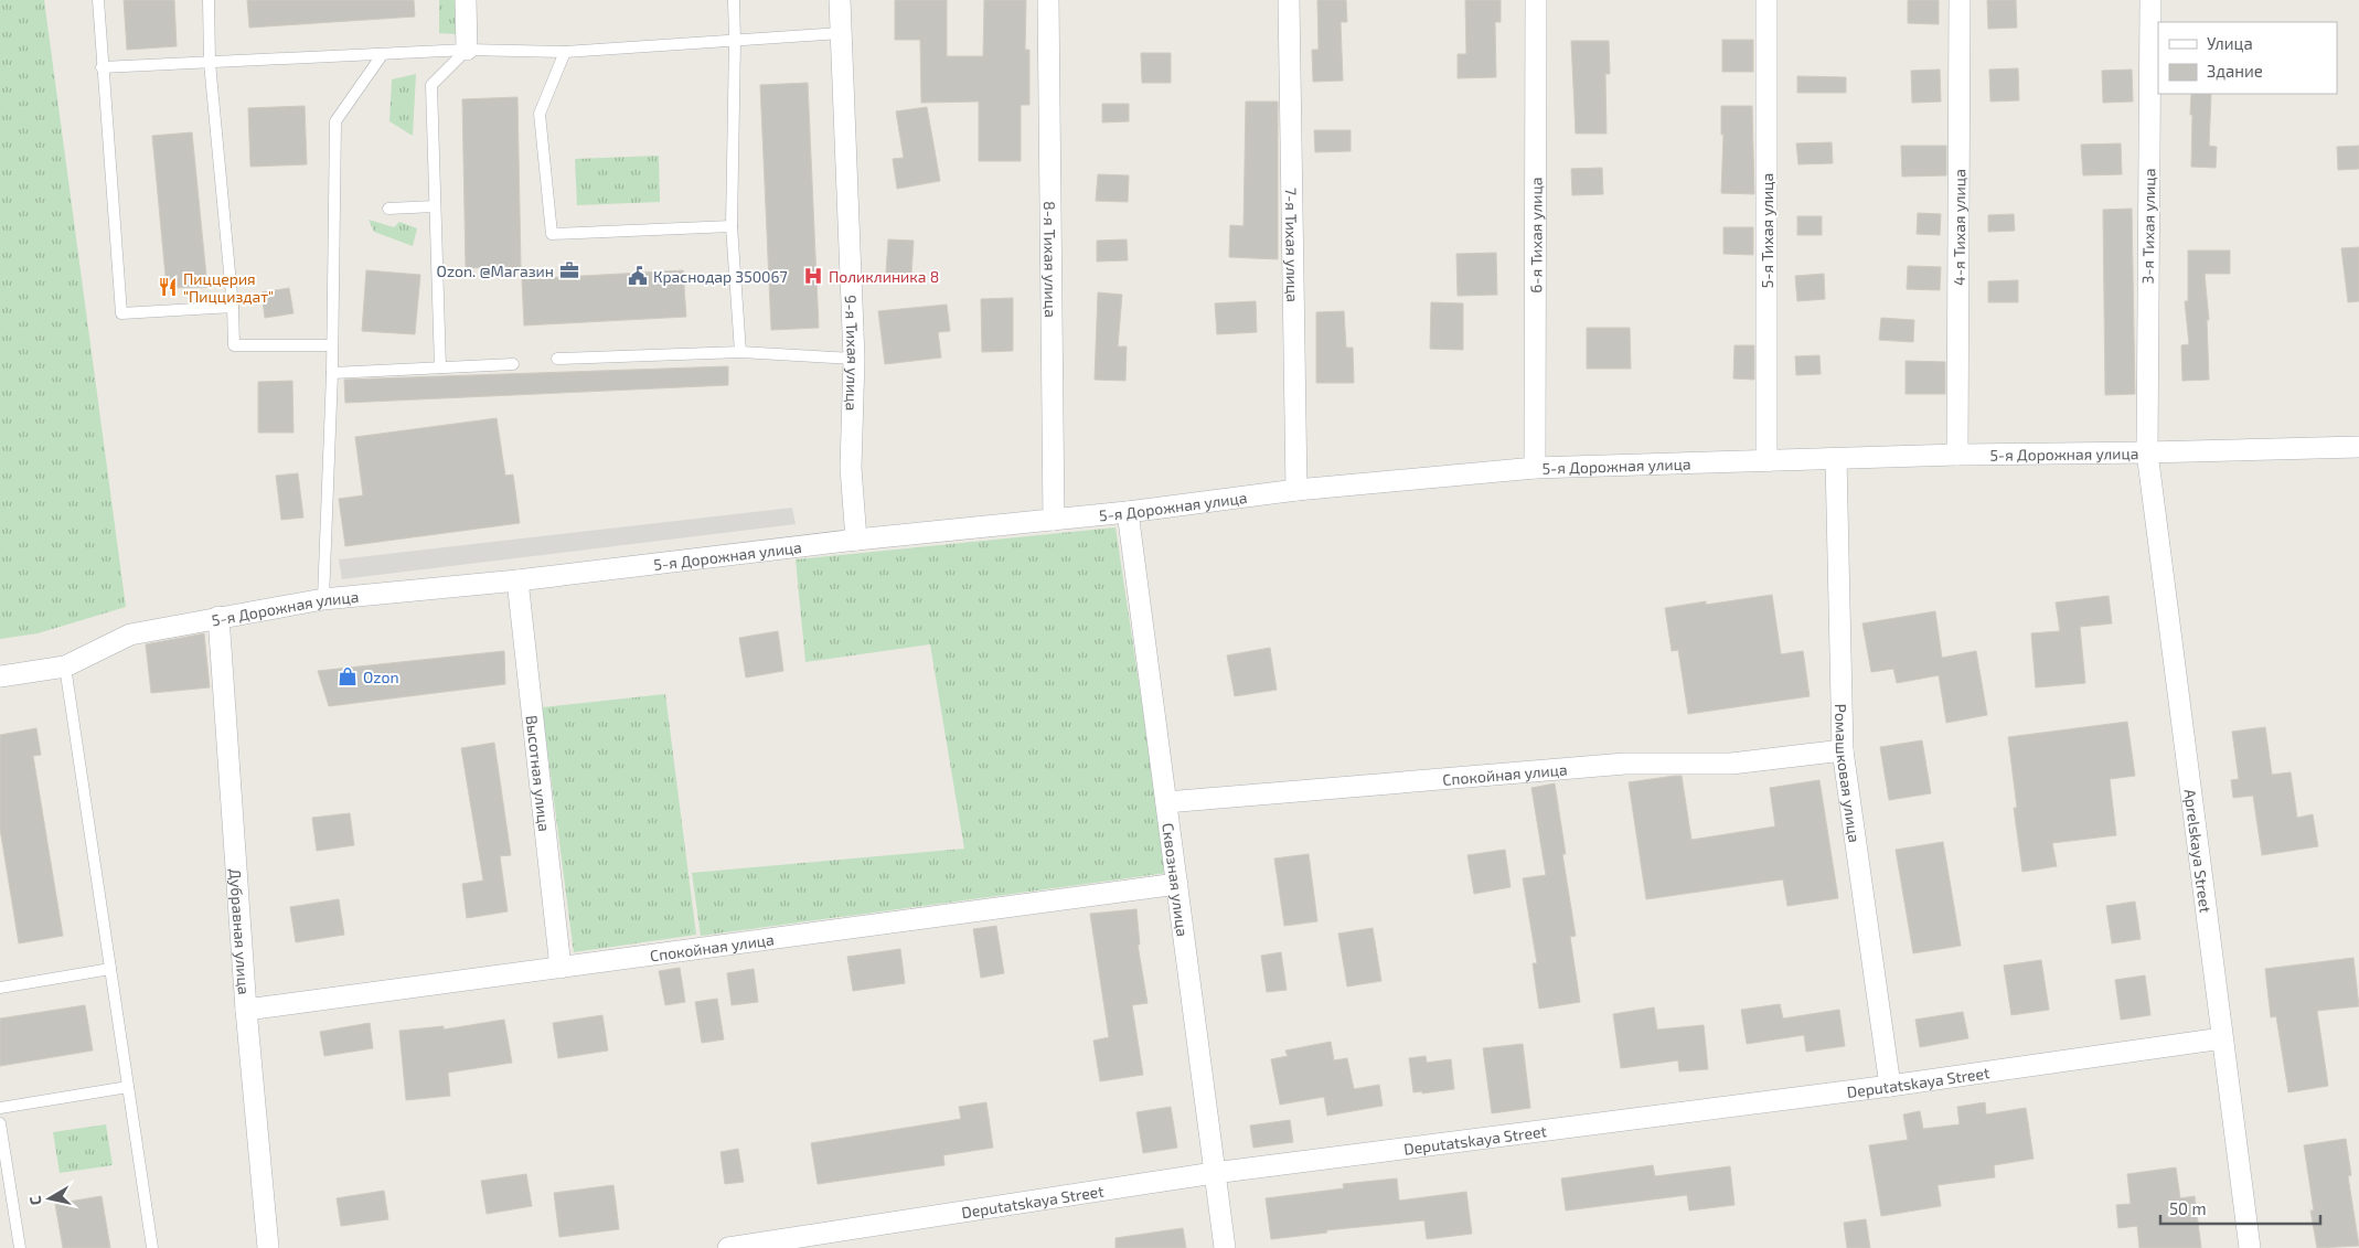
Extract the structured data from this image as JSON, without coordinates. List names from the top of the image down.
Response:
{
  "streets": {
    "street": [
      "3-я Тихая улица",
      "4-я Тихая улица",
      "5-я Тихая улица",
      "6-я Тихая улица",
      "7-я Тихая улица",
      "8-я Тихая улица",
      "9-я Тихая улица",
      "5-я Дорожная улица",
      "Высотная улица",
      "Спокойная улица",
      "Ромашковая улица",
      "Aprelskaya Street",
      "Сквозная улица",
      "Дубравная улица",
      "Deputatskaya Street"
    ]
  },
  "crossings": [
    ["3-я Тихая улица", "5-я Дорожная улица"],
    ["3-я Тихая улица", "Aprelskaya Street"],
    ["4-я Тихая улица", "5-я Дорожная улица"],
    ["5-я Тихая улица", "5-я Дорожная улица"],
    ["6-я Тихая улица", "5-я Дорожная улица"],
    ["7-я Тихая улица", "5-я Дорожная улица"],
    ["8-я Тихая улица", "5-я Дорожная улица"],
    ["9-я Тихая улица", "5-я Дорожная улица"],
    ["5-я Дорожная улица", "Высотная улица"],
    ["5-я Дорожная улица", "Ромашковая улица"],
    ["5-я Дорожная улица", "Aprelskaya Street"],
    ["5-я Дорожная улица", "Сквозная улица"],
    ["5-я Дорожная улица", "Дубравная улица"],
    ["Высотная улица", "Спокойная улица"],
    ["Спокойная улица", "Ромашковая улица"],
    ["Спокойная улица", "Сквозная улица"],
    ["Спокойная улица", "Дубравная улица"],
    ["Ромашковая улица", "Deputatskaya Street"],
    ["Aprelskaya Street", "Deputatskaya Street"],
    ["Сквозная улица", "Deputatskaya Street"]
  ],
  "places": {
    "office": ["Ozon. @Магазин"],
    "public building": ["Краснодар 350067"],
    "hospital": ["Поликлиника 8"],
    "restaurant": ["Пиццерия \"Пицциздат\""],
    "shop": ["Ozon"]
  },
  "legend": ["Улица", "Здание"],
  "scale_bar": "50 m",
  "north": "left"
}
